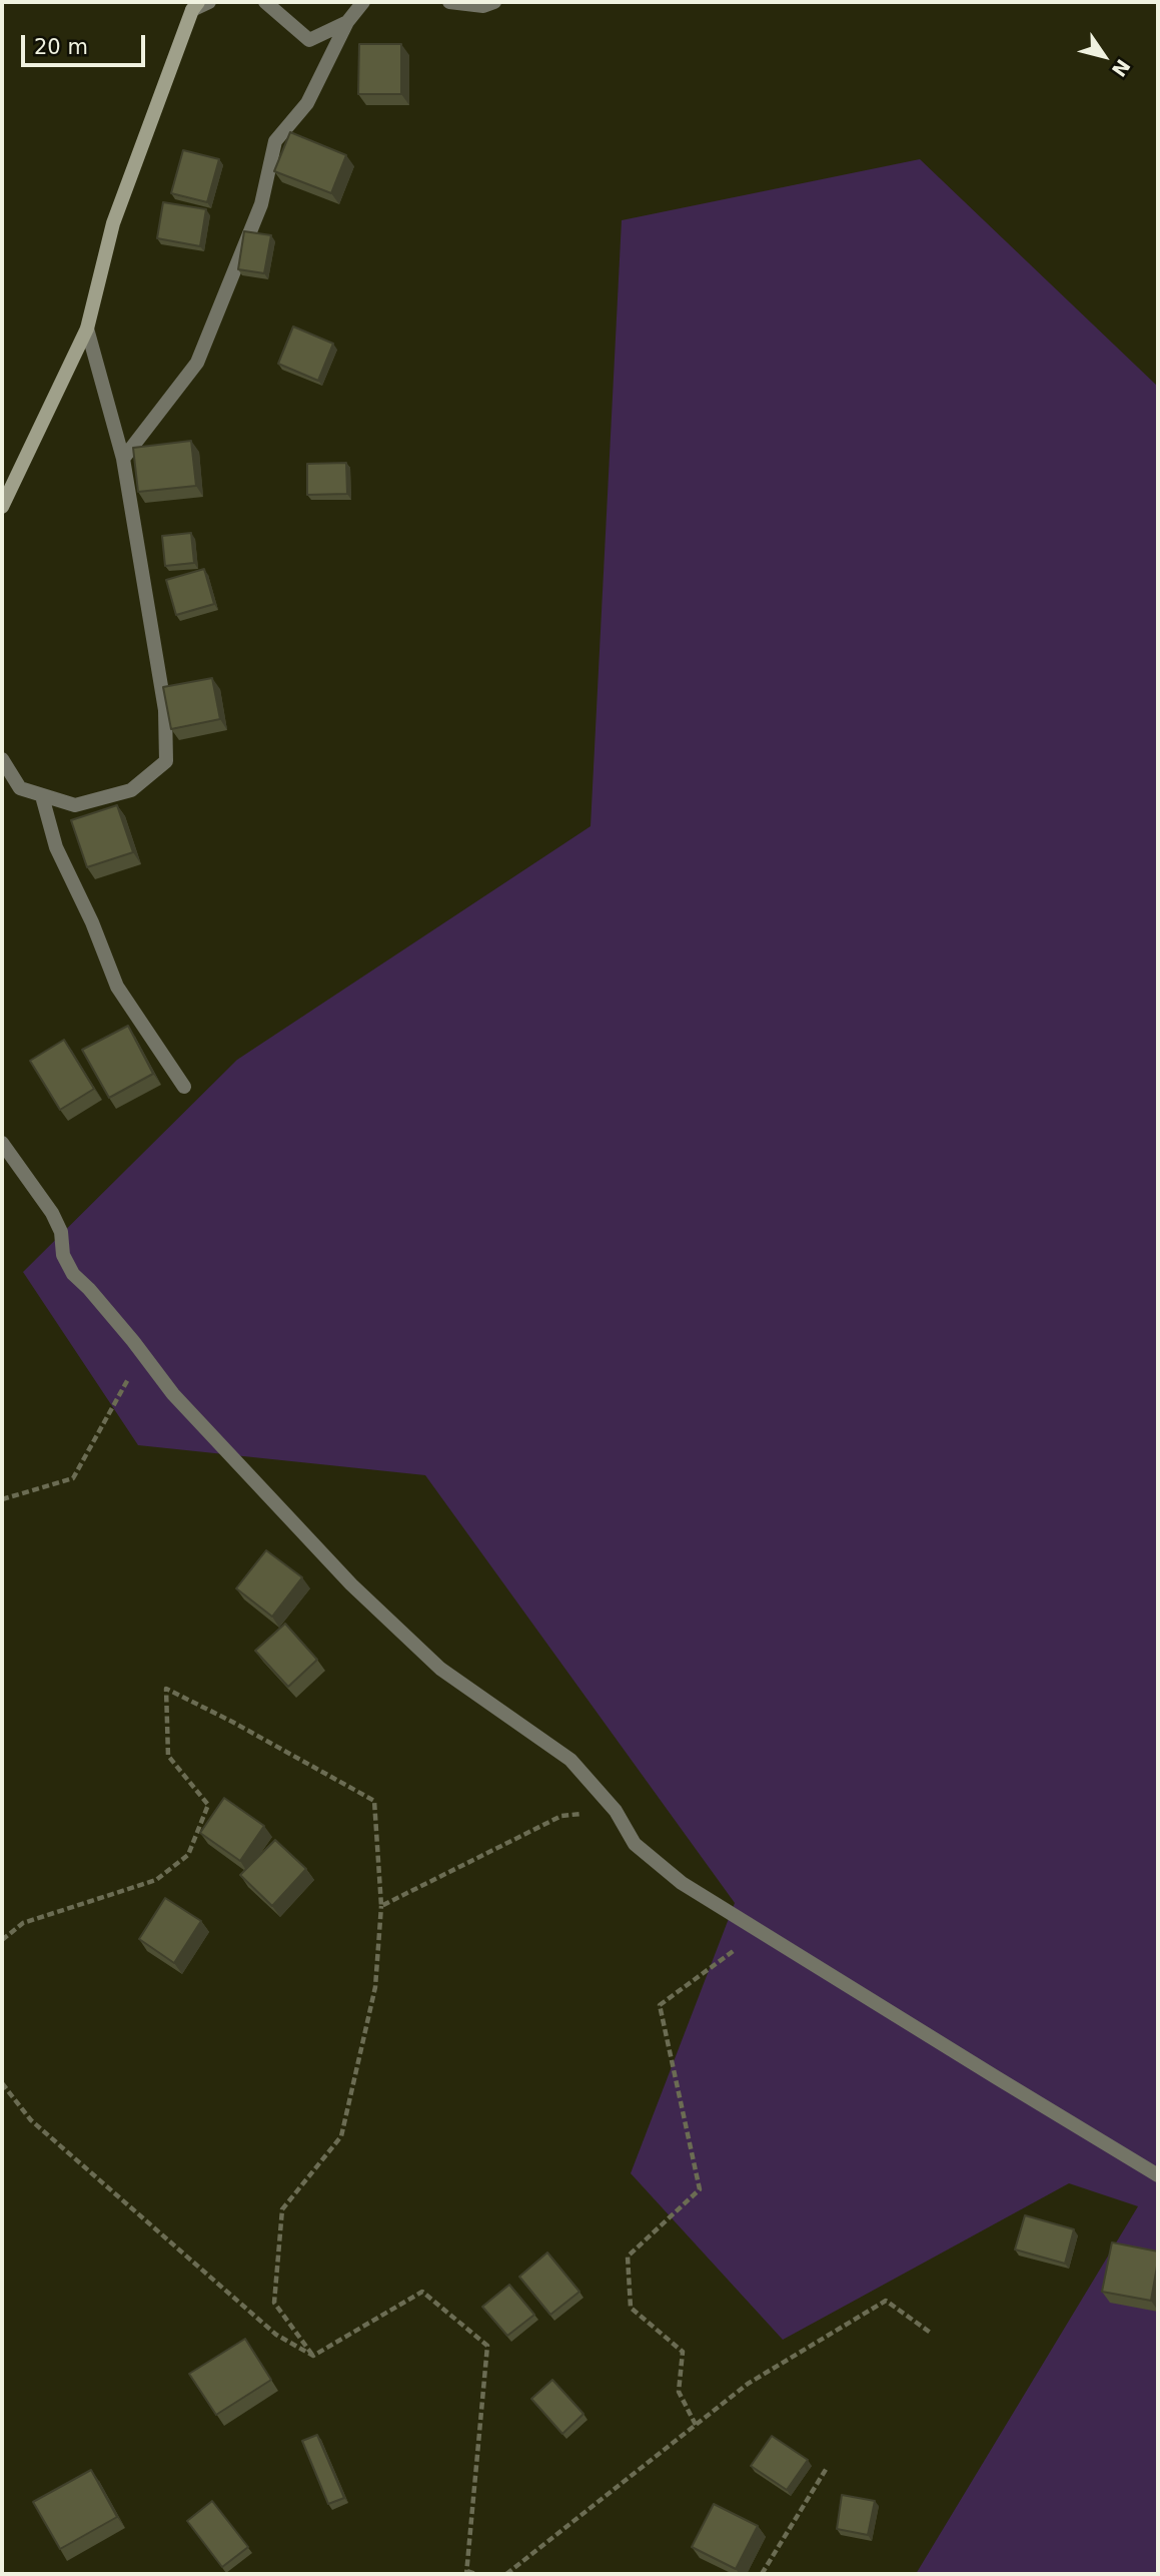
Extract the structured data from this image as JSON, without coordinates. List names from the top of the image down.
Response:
{
  "scale_bar": "20 m",
  "north": "bottom right"
}
